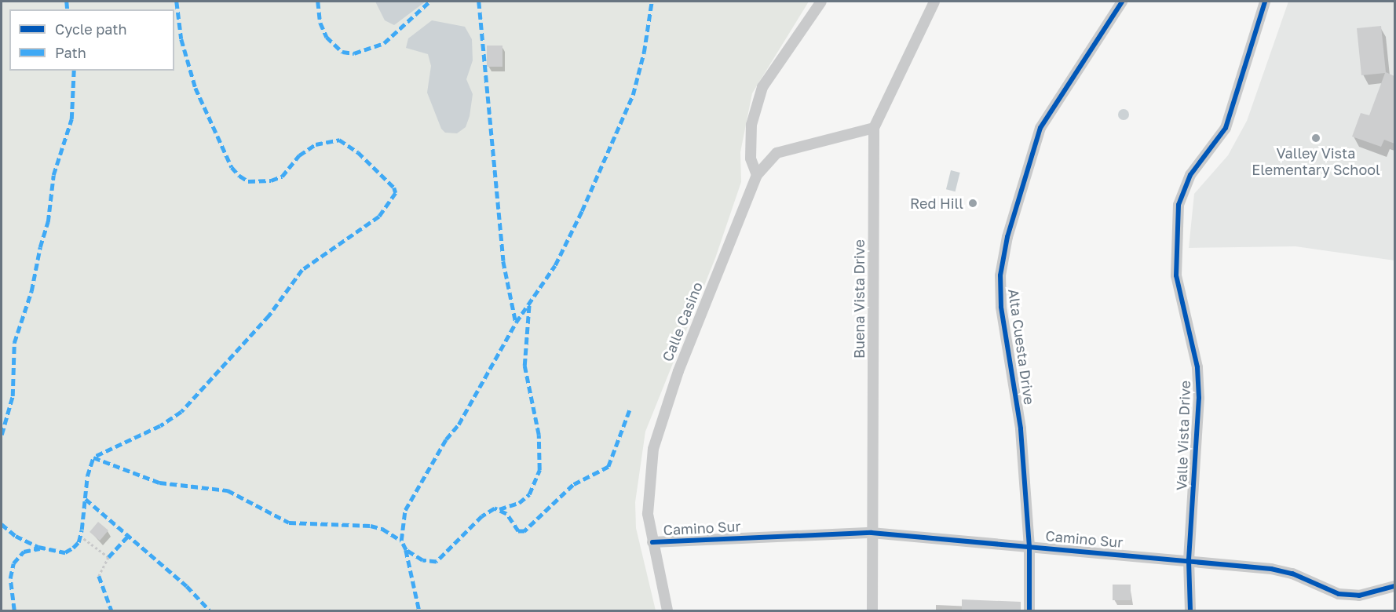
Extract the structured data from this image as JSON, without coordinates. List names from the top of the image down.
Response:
{
  "streets": {
    "street": [
      "Buena Vista Drive",
      "Calle Casino",
      "Alta Cuesta Drive",
      "Valle Vista Drive",
      "Camino Sur"
    ]
  },
  "crossings": [
    ["Buena Vista Drive", "Calle Casino"],
    ["Buena Vista Drive", "Camino Sur"],
    ["Calle Casino", "Camino Sur"],
    ["Alta Cuesta Drive", "Camino Sur"],
    ["Valle Vista Drive", "Camino Sur"]
  ],
  "places": ["Valley Vista Elementary School", "Red Hill"],
  "legend": ["Cycle path", "Path"]
}
